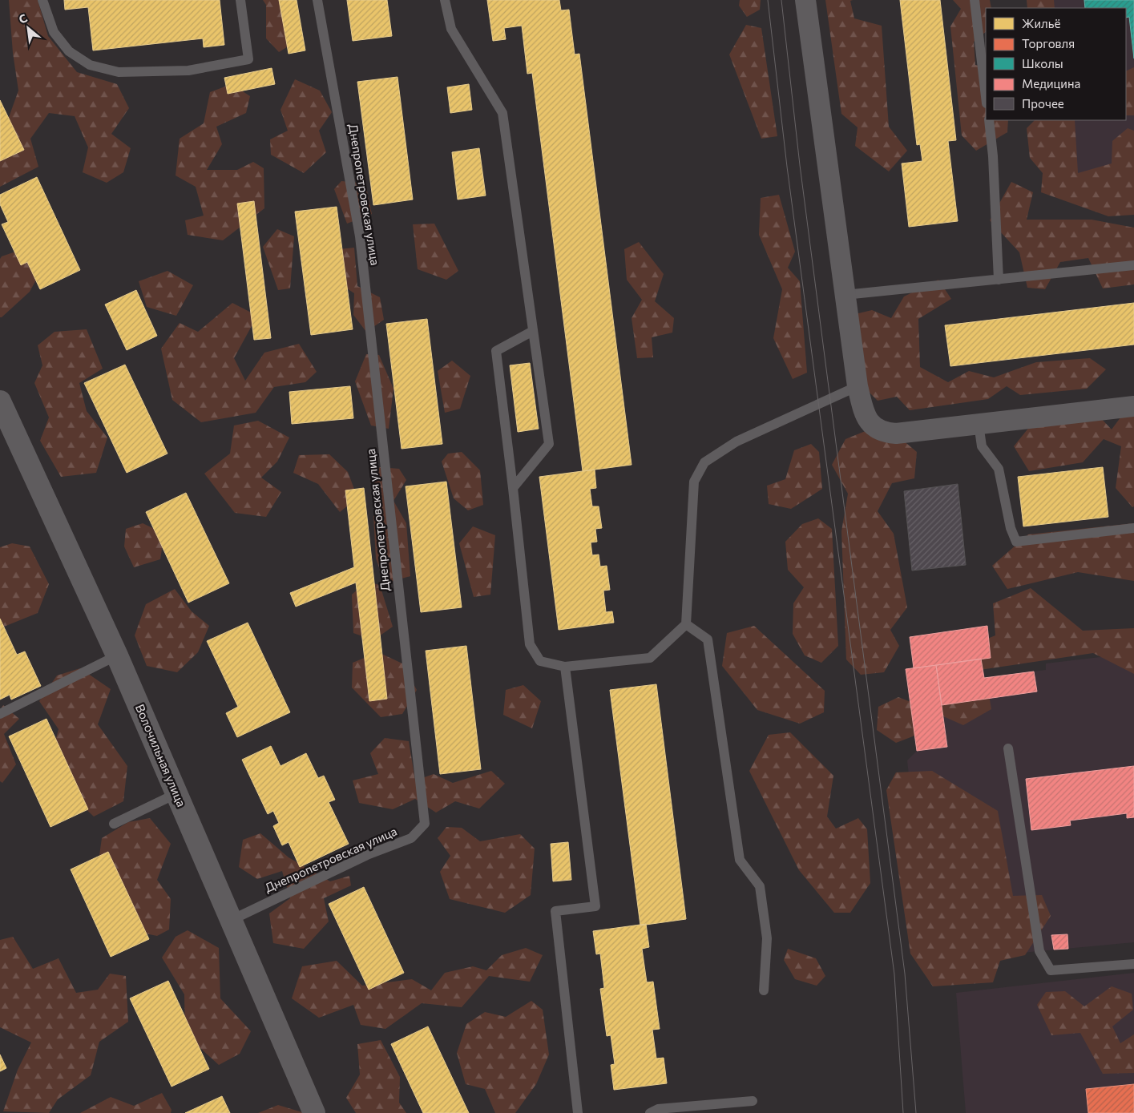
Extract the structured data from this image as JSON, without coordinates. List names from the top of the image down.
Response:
{
  "streets": {
    "street": ["Волочильная улица"],
    "lane": ["Днепропетровская улица"]
  },
  "crossings": [
    ["Днепропетровская улица", "Волочильная улица"]
  ],
  "legend": [
    "Жильё",
    "Торговля",
    "Школы",
    "Медицина",
    "Прочее"
  ],
  "north": "top left"
}
